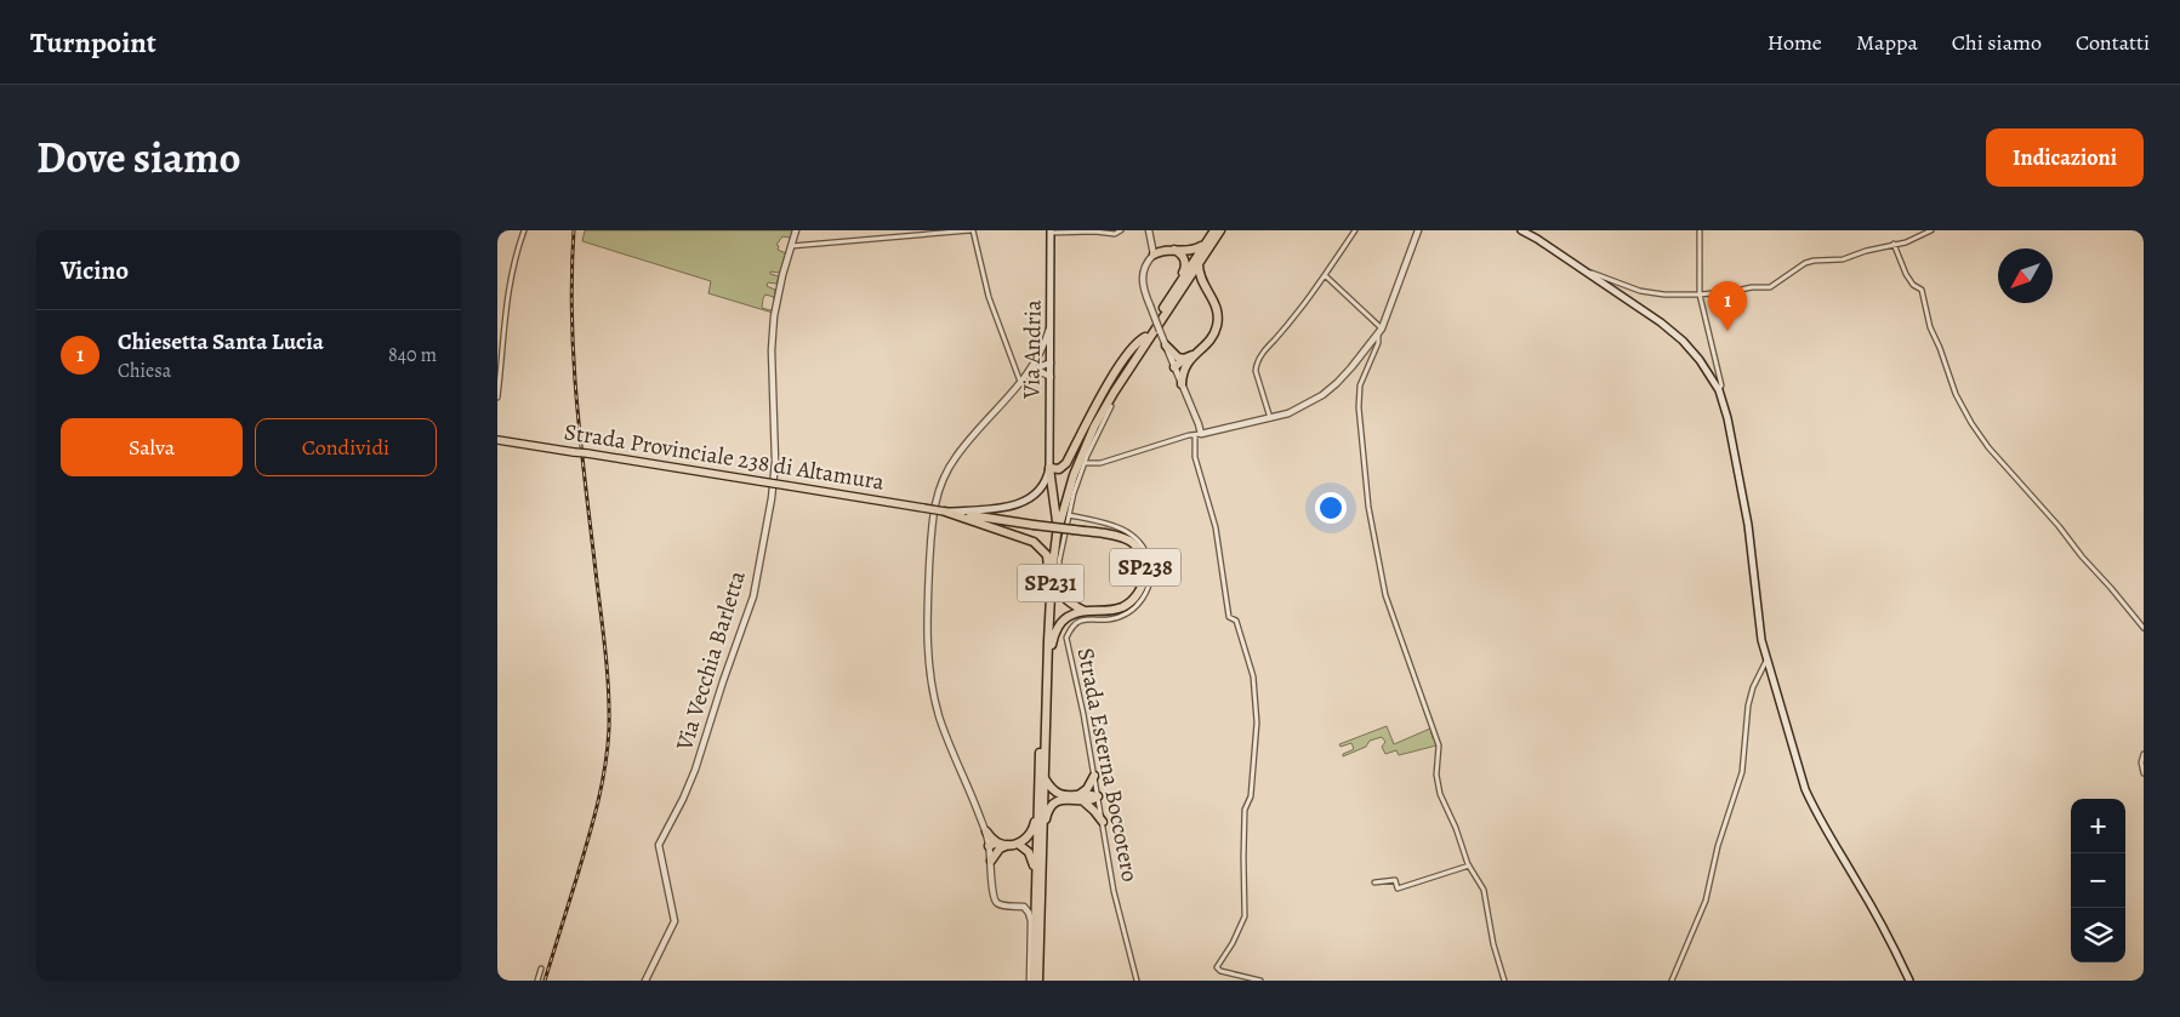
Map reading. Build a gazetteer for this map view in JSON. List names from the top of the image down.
{
  "streets": {
    "highway": ["SP238", "SP231"],
    "main road": ["Via Andria", "Strada Provinciale 238 di Altamura"],
    "street": ["Via Vecchia Barletta", "Strada Esterna Boccotero"]
  },
  "crossings": [
    ["Strada Provinciale 238 di Altamura", "SP238"]
  ],
  "north": "bottom left",
  "page": {
    "header": "Turnpoint",
    "nav": [
      "Home",
      "Mappa",
      "Chi siamo",
      "Contatti"
    ],
    "title": "Dove siamo",
    "buttons": [
      "Indicazioni",
      ["Salva", "Condividi"]
    ],
    "heading": "Vicino",
    "pins": "1",
    "list": [
      {
        "mark": "1",
        "name": "Chiesetta Santa Lucia",
        "note": "Chiesa",
        "value": "840 m"
      }
    ],
    "map_buttons": ["+", "−"]
  }
}
